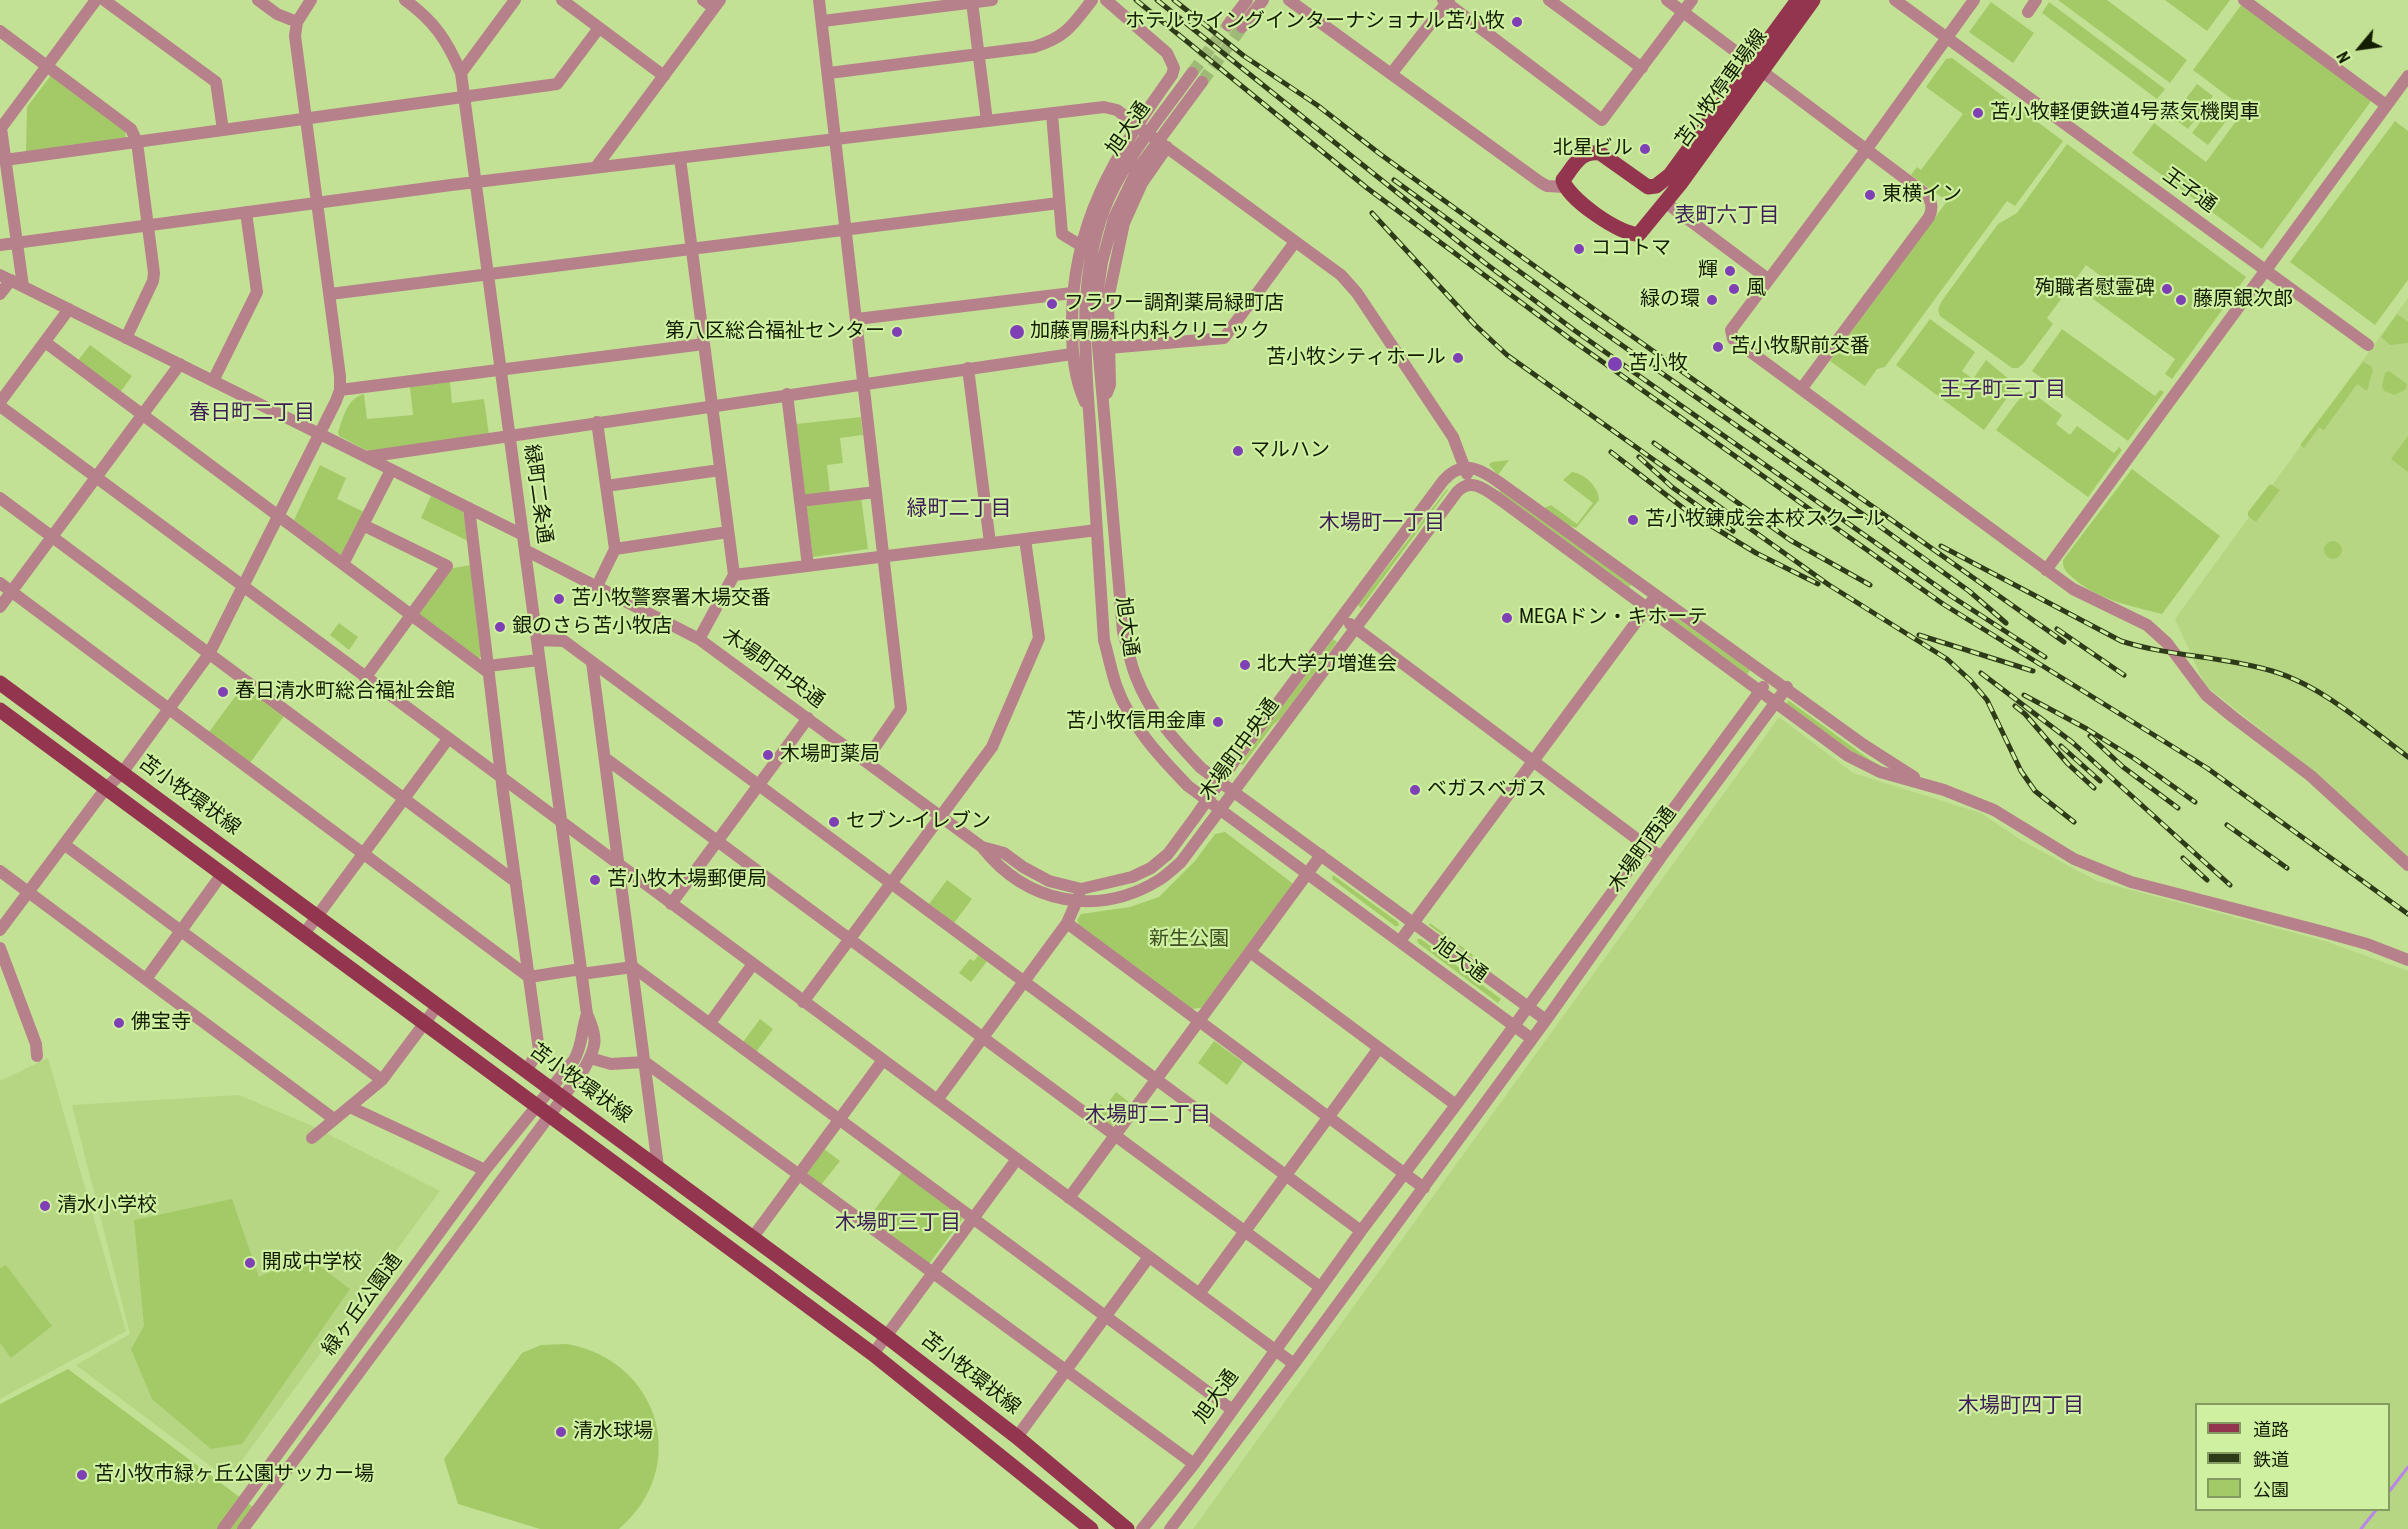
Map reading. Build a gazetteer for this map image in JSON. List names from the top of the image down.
{
  "streets": {
    "main road": ["苫小牧停車場線", "苫小牧環状線"],
    "street": [
      "旭大通",
      "王子通",
      "緑町二条通",
      "木場町中央通",
      "木場町西通",
      "緑ヶ丘公園通"
    ]
  },
  "crossings": [
    ["旭大通", "木場町中央通"],
    ["旭大通", "木場町西通"],
    ["緑町二条通", "木場町中央通"],
    ["緑町二条通", "苫小牧環状線"],
    ["緑町二条通", "緑ヶ丘公園通"]
  ],
  "districts": [
    "表町六丁目",
    "王子町三丁目",
    "春日町二丁目",
    "緑町二丁目",
    "木場町一丁目",
    "木場町二丁目",
    "木場町三丁目",
    "木場町四丁目"
  ],
  "parks": ["新生公園"],
  "places": [
    "ホテルウイングインターナショナル苫小牧",
    "苫小牧軽便鉄道4号蒸気機関車",
    "北星ビル",
    "東横イン",
    "ココトマ",
    "輝",
    "風",
    "殉職者慰霊碑",
    "緑の環",
    "藤原銀次郎",
    "フラワー調剤薬局緑町店",
    "第八区総合福祉センター",
    "加藤胃腸科内科クリニック",
    "苫小牧駅前交番",
    "苫小牧シティホール",
    "苫小牧",
    "マルハン",
    "苫小牧錬成会本校スクール",
    "苫小牧警察署木場交番",
    "MEGAドン・キホーテ",
    "銀のさら苫小牧店",
    "北大学力増進会",
    "春日清水町総合福祉会館",
    "苫小牧信用金庫",
    "木場町薬局",
    "ベガスベガス",
    "セブン-イレブン",
    "苫小牧木場郵便局",
    "佛宝寺",
    "清水小学校",
    "開成中学校",
    "清水球場",
    "苫小牧市緑ヶ丘公園サッカー場"
  ],
  "legend": ["道路", "鉄道", "公園"],
  "north": "bottom left"
}
